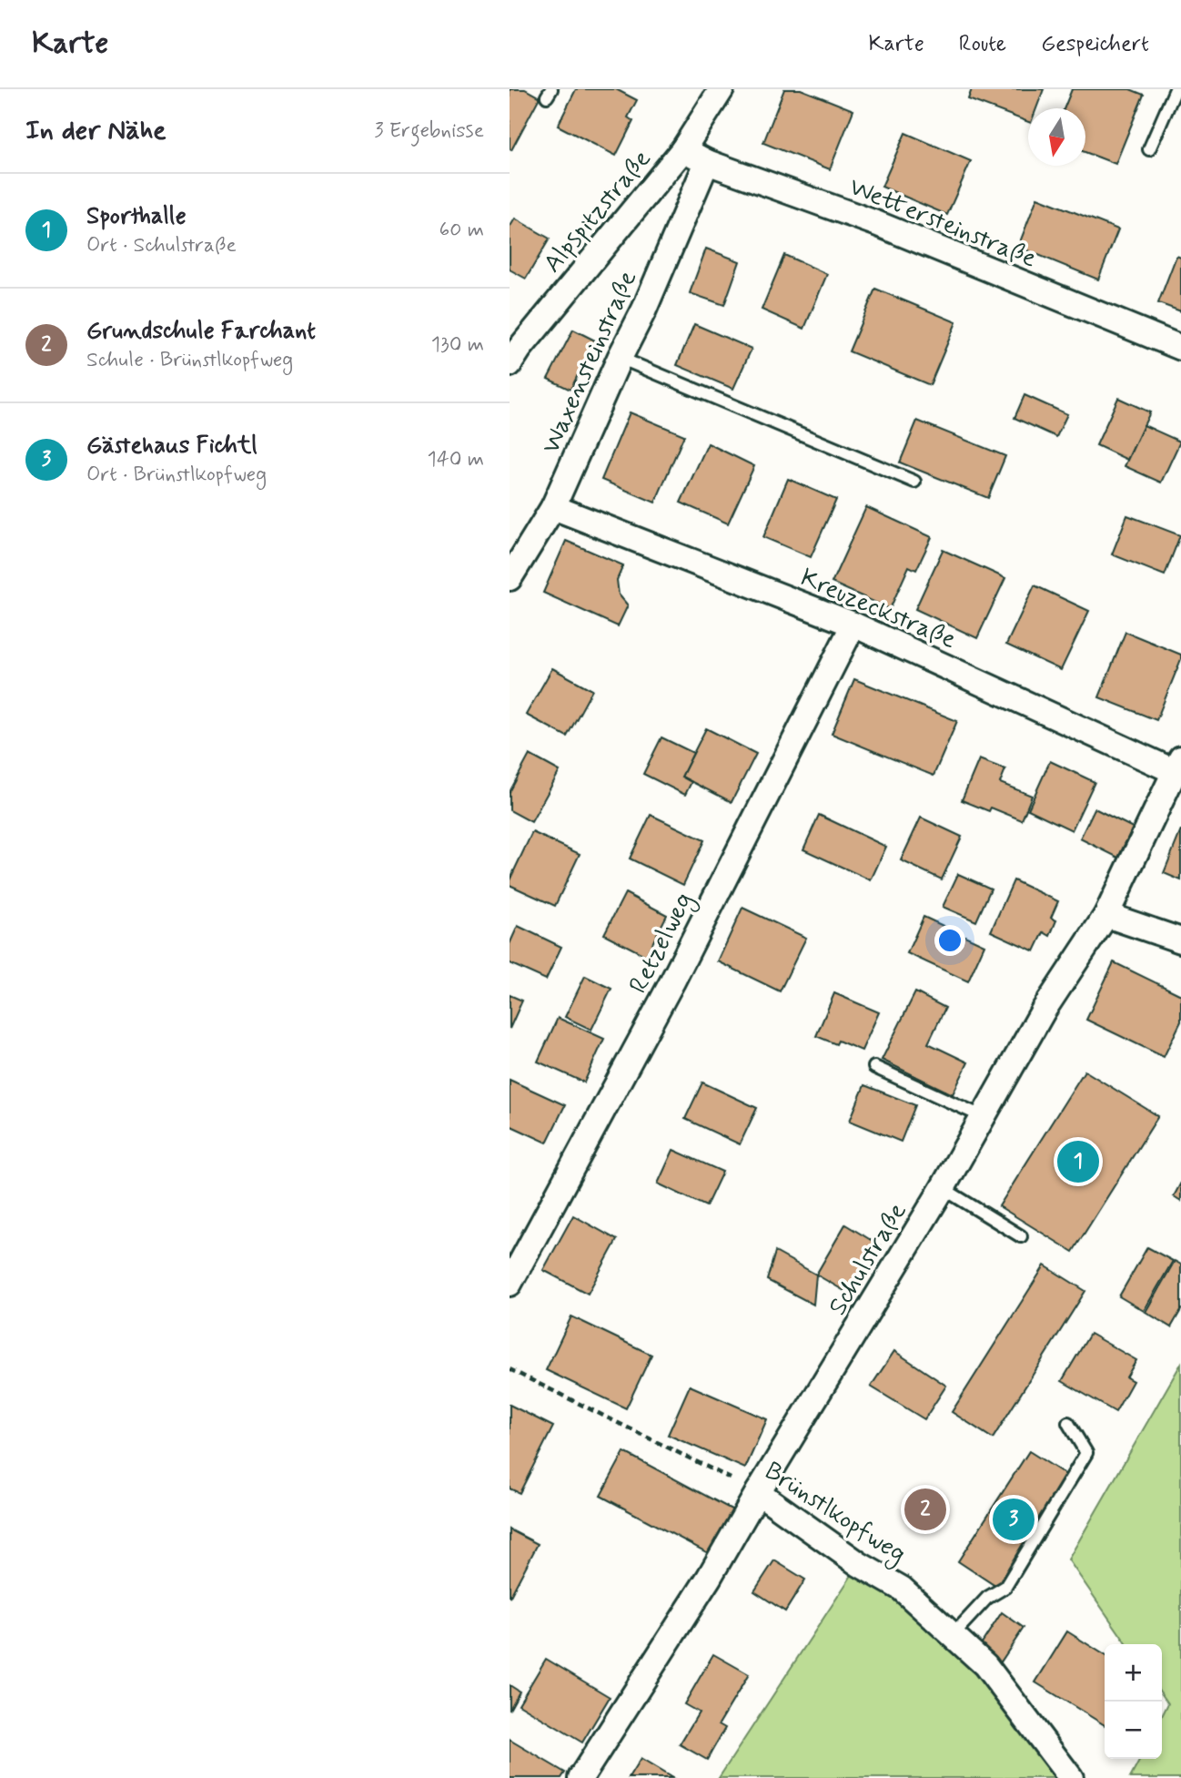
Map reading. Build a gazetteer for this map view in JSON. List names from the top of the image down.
{
  "streets": {
    "street": [
      "Alpspitzstraße",
      "Wettersteinstraße",
      "Waxensteinstraße",
      "Kreuzeckstraße",
      "Retzelweg",
      "Schulstraße",
      "Brünstlkopfweg"
    ]
  },
  "crossings": [
    ["Alpspitzstraße", "Wettersteinstraße"],
    ["Wettersteinstraße", "Waxensteinstraße"],
    ["Waxensteinstraße", "Kreuzeckstraße"],
    ["Kreuzeckstraße", "Retzelweg"],
    ["Kreuzeckstraße", "Schulstraße"],
    ["Schulstraße", "Brünstlkopfweg"]
  ],
  "north": "bottom",
  "page": {
    "header": "Karte",
    "nav": ["Karte", "Route", "Gespeichert"],
    "heading": ["In der Nähe", "3 Ergebnisse"],
    "list": [
      {
        "mark": "1",
        "name": "Sporthalle",
        "note": "Ort · Schulstraße",
        "value": "60 m"
      },
      {
        "mark": "2",
        "name": "Grundschule Farchant",
        "note": "Schule · Brünstlkopfweg",
        "value": "130 m"
      },
      {
        "mark": "3",
        "name": "Gästehaus Fichtl",
        "note": "Ort · Brünstlkopfweg",
        "value": "140 m"
      }
    ],
    "pins": ["1", "2", "3"],
    "map_buttons": ["+", "−"]
  }
}
